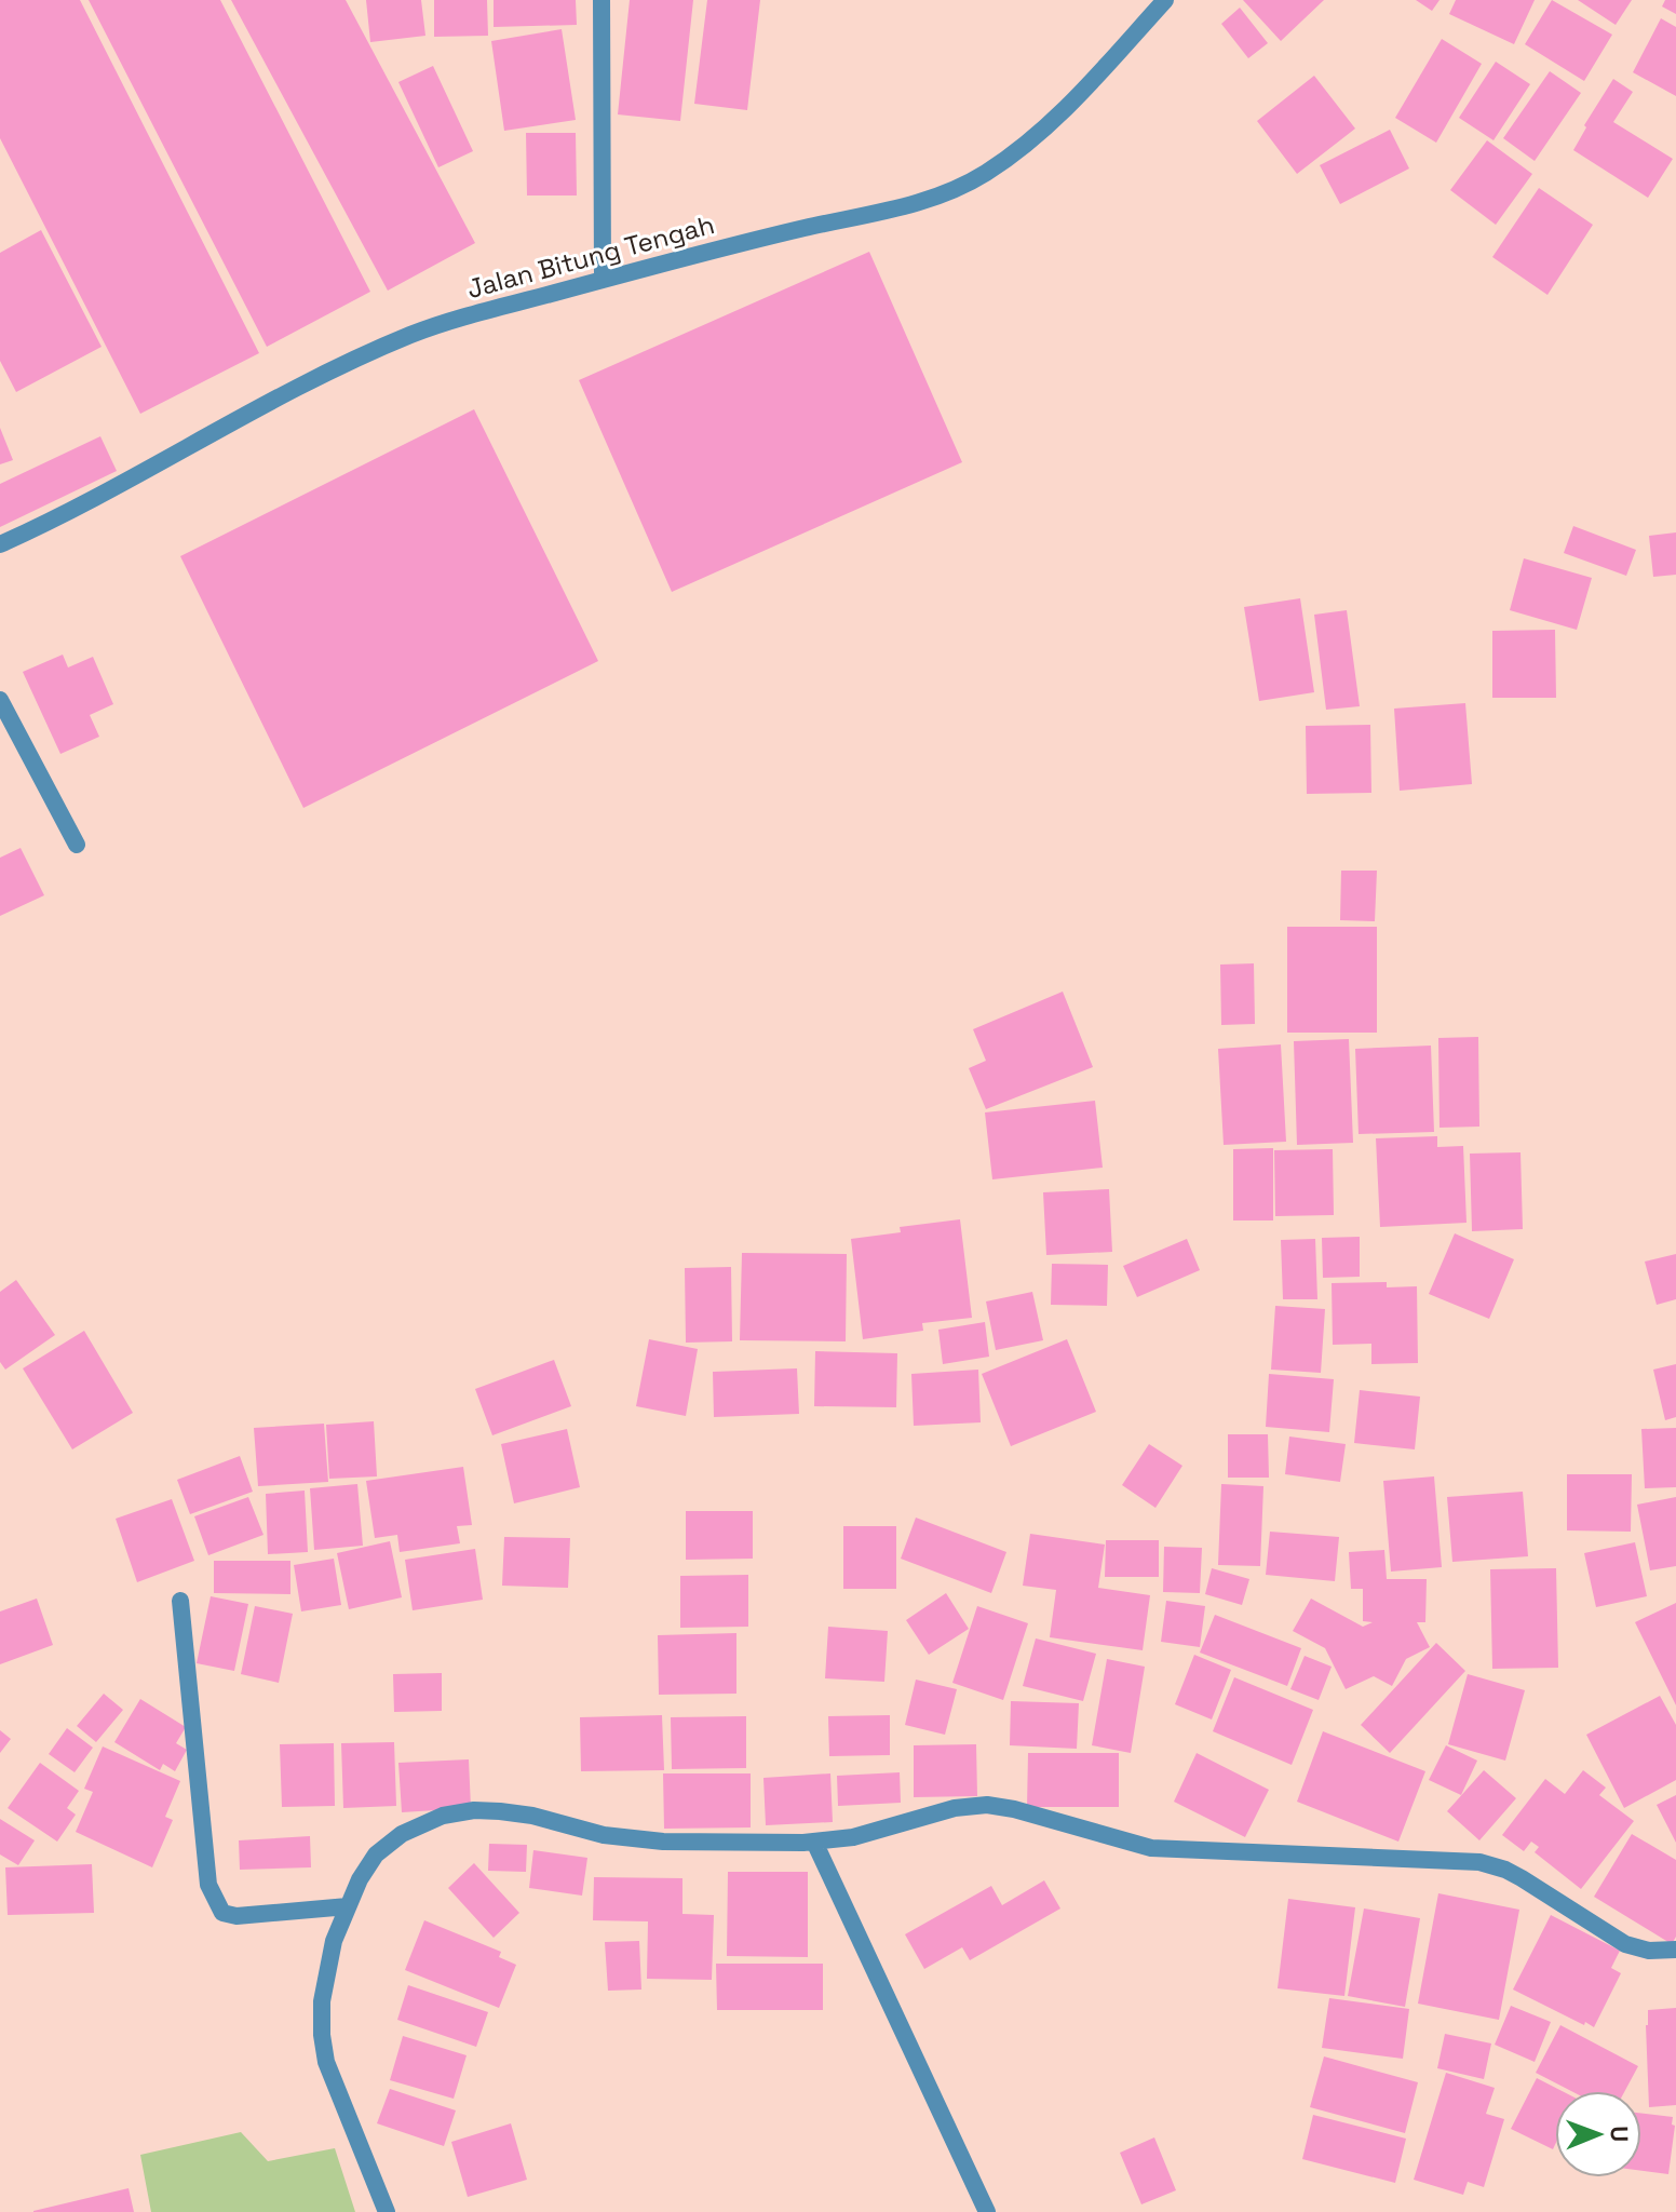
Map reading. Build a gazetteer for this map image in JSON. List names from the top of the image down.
{
  "streets": {
    "street": ["Jalan Bitung Tengah"]
  },
  "north": "right"
}
